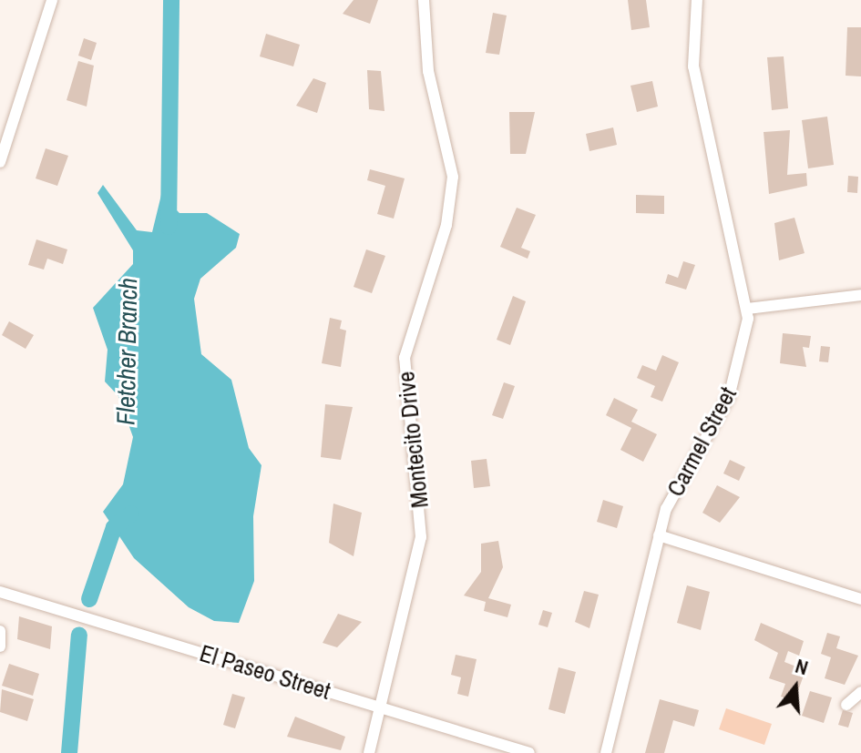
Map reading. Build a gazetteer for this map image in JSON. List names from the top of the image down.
{
  "streets": {
    "street": ["Montecito Drive", "Carmel Street", "El Paseo Street"]
  },
  "crossings": [
    ["Montecito Drive", "El Paseo Street"]
  ],
  "water": ["Fletcher Branch"],
  "north": "top"
}
